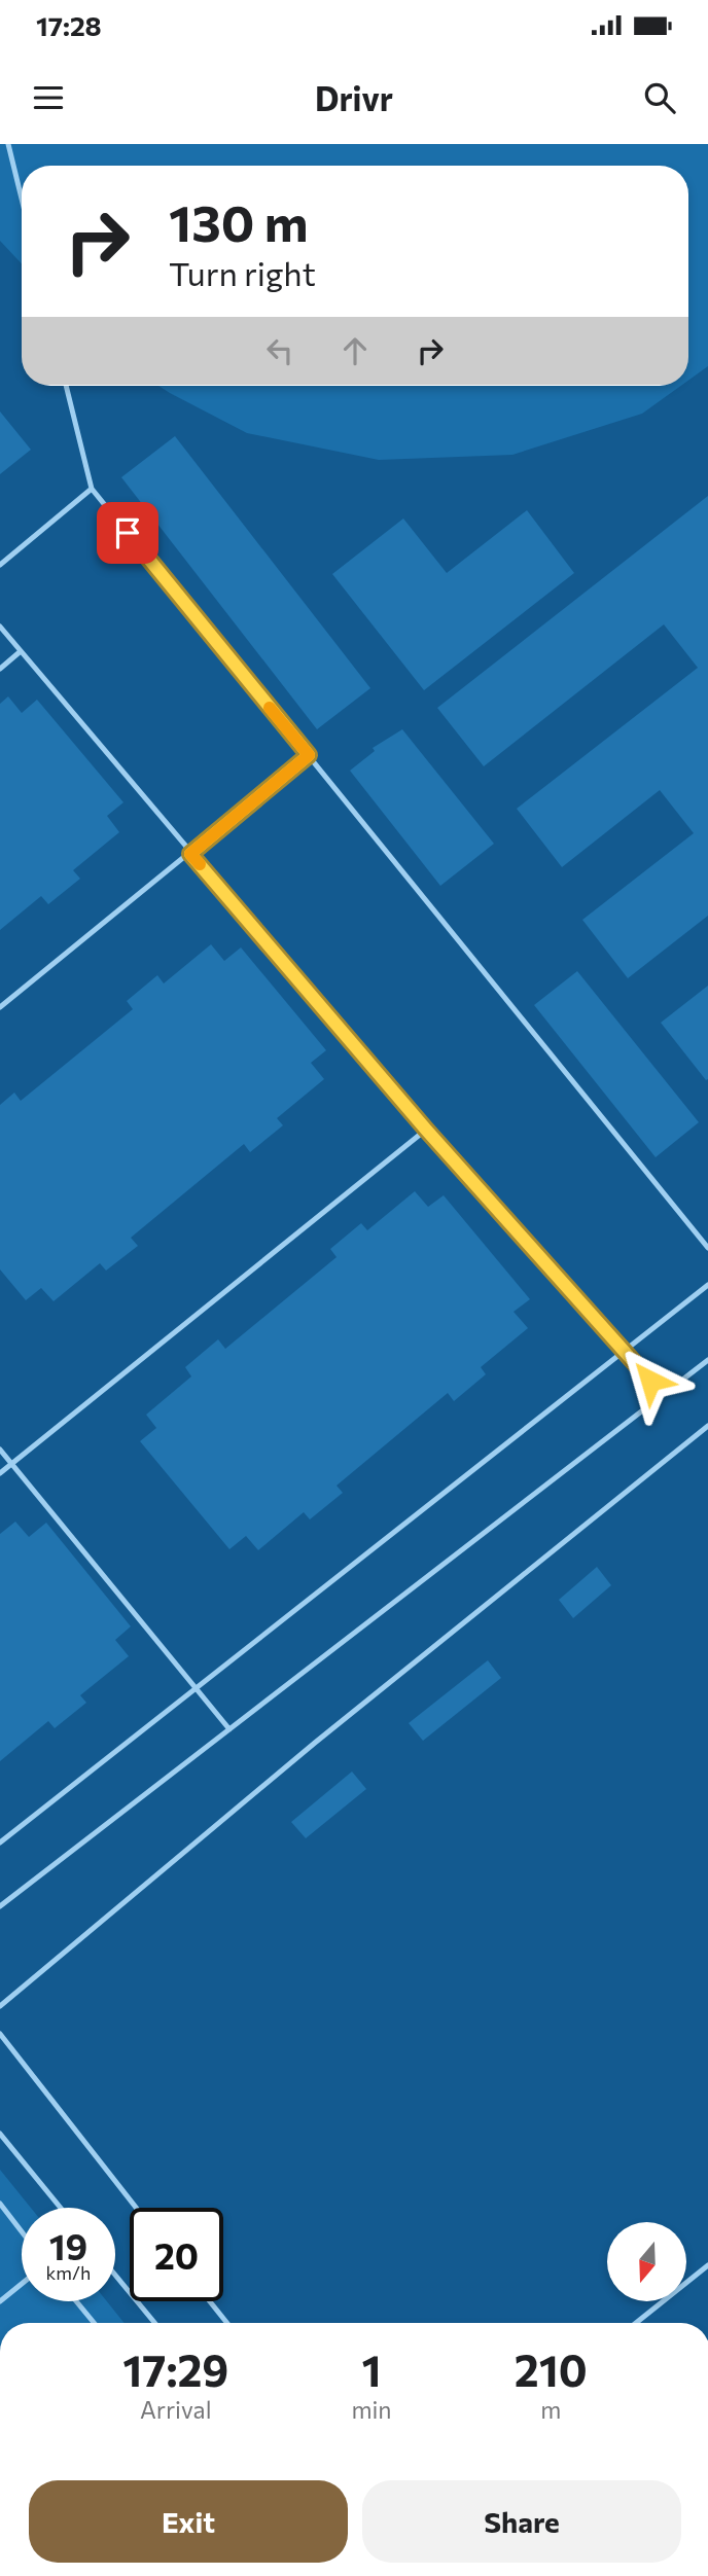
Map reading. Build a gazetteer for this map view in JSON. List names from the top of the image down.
{
  "north": "bottom",
  "page": {
    "status": "17:28",
    "header": "Drivr",
    "turn": ["130 m", "Turn right"],
    "speed": "19 km/h",
    "limit": "20",
    "eta": [
      "17:29",
      "Arrival",
      "1",
      "min",
      "210",
      "m"
    ],
    "buttons": ["Exit", "Share"]
  }
}
